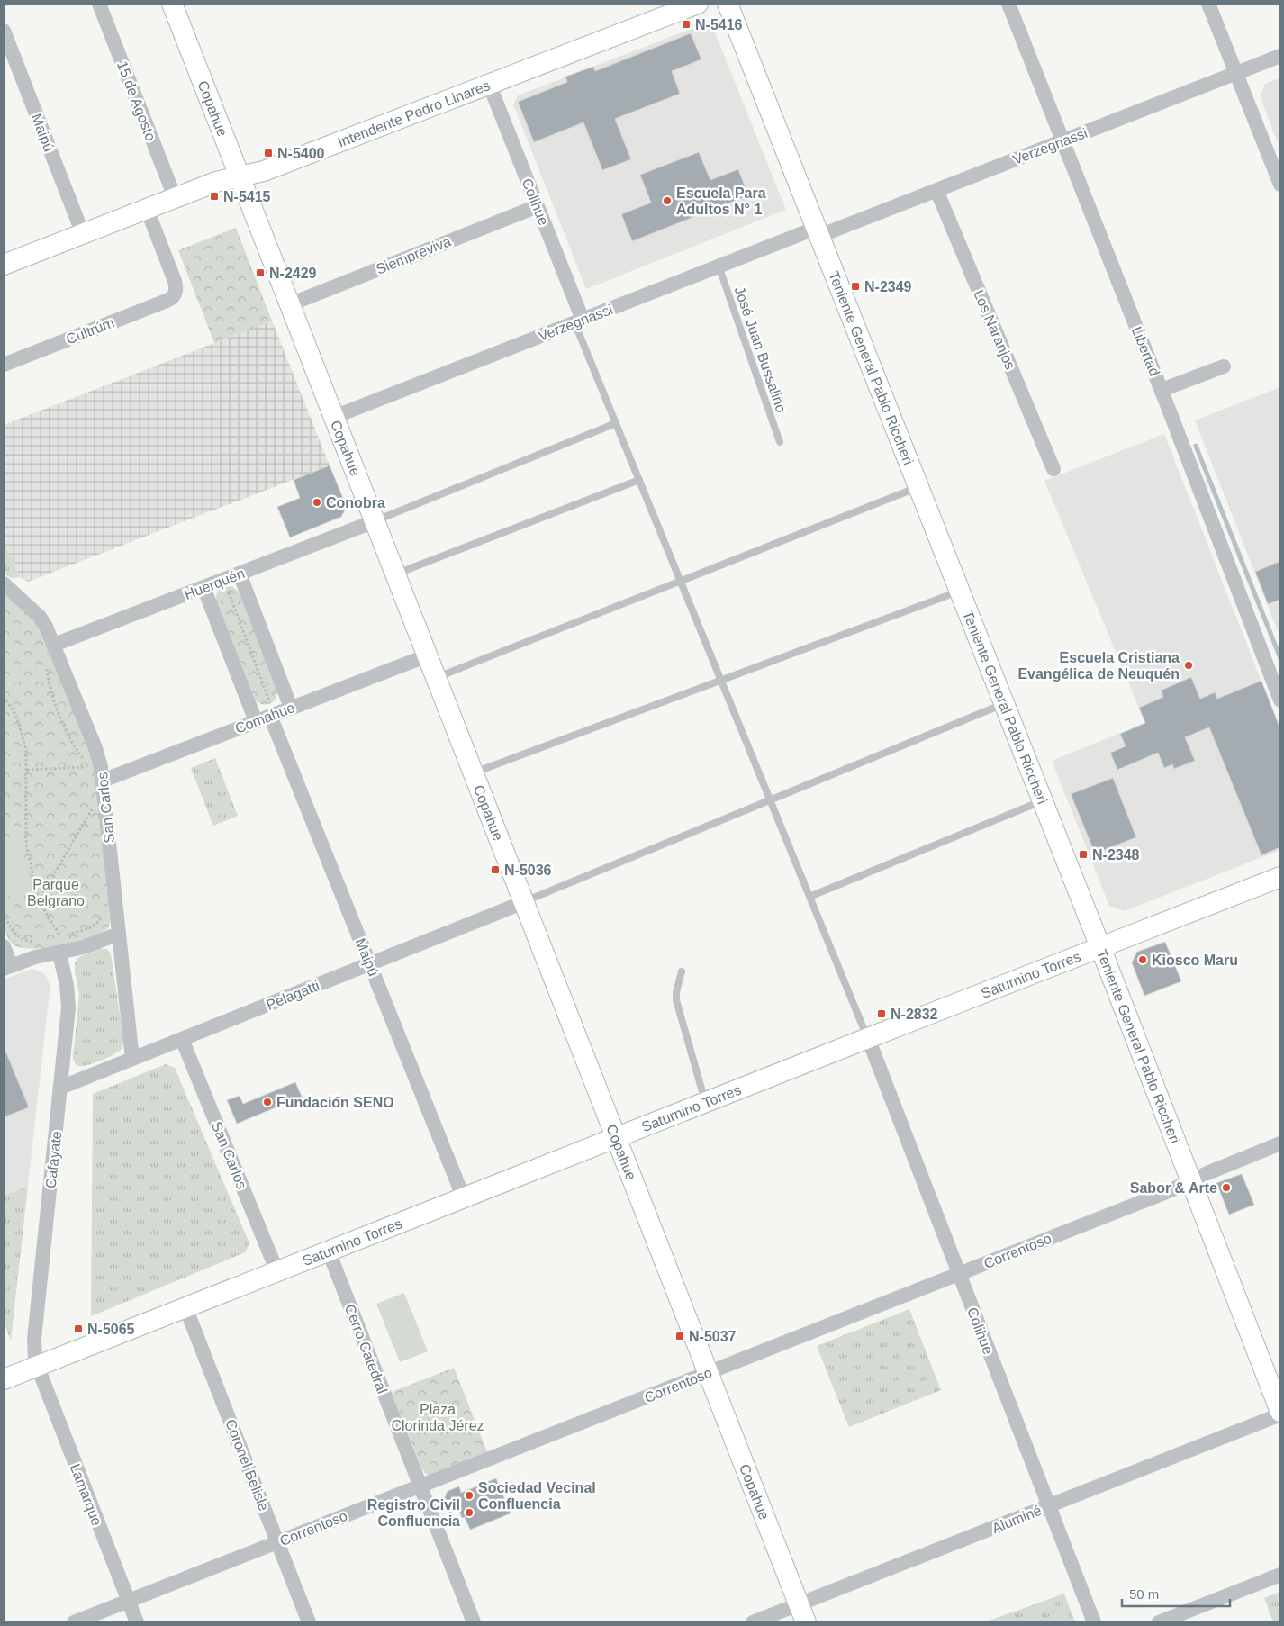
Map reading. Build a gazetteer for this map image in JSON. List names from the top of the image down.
{
  "streets": {
    "street": [
      "15 de Agosto",
      "Copahue",
      "Intendente Pedro Linares",
      "Maipú",
      "Verzegnassi",
      "Colihue",
      "Siempreviva",
      "Los Naranjos",
      "Cultrúm",
      "Libertad",
      "Teniente General Pablo Riccheri",
      "Huerquén",
      "Comahue",
      "San Carlos",
      "Saturnino Torres",
      "Pelagatti",
      "Cafayate",
      "Correntoso",
      "Cerro Catedral",
      "Coronel Belisle",
      "Lamarque",
      "Aluminé"
    ],
    "lane": ["José Juan Bussalino"]
  },
  "crossings": [
    ["15 de Agosto", "Intendente Pedro Linares"],
    ["Copahue", "Intendente Pedro Linares"],
    ["Copahue", "Verzegnassi"],
    ["Copahue", "Siempreviva"],
    ["Copahue", "Huerquén"],
    ["Copahue", "Comahue"],
    ["Copahue", "Saturnino Torres"],
    ["Copahue", "Pelagatti"],
    ["Copahue", "Correntoso"],
    ["Copahue", "Aluminé"],
    ["Intendente Pedro Linares", "Maipú"],
    ["Intendente Pedro Linares", "Colihue"],
    ["Intendente Pedro Linares", "Cultrúm"],
    ["Maipú", "Comahue"],
    ["Maipú", "Saturnino Torres"],
    ["Maipú", "Pelagatti"],
    ["Verzegnassi", "Colihue"],
    ["Verzegnassi", "Los Naranjos"],
    ["Verzegnassi", "José Juan Bussalino"],
    ["Verzegnassi", "Libertad"],
    ["Verzegnassi", "Teniente General Pablo Riccheri"],
    ["Colihue", "Siempreviva"],
    ["Colihue", "Saturnino Torres"],
    ["Colihue", "Correntoso"],
    ["Colihue", "Aluminé"],
    ["Teniente General Pablo Riccheri", "Saturnino Torres"],
    ["Teniente General Pablo Riccheri", "Correntoso"],
    ["Teniente General Pablo Riccheri", "Aluminé"],
    ["Huerquén", "San Carlos"],
    ["Comahue", "San Carlos"],
    ["San Carlos", "Saturnino Torres"],
    ["San Carlos", "Pelagatti"],
    ["Saturnino Torres", "Cafayate"],
    ["Saturnino Torres", "Cerro Catedral"],
    ["Saturnino Torres", "Coronel Belisle"],
    ["Saturnino Torres", "Lamarque"],
    ["Pelagatti", "Cafayate"],
    ["Cafayate", "Lamarque"],
    ["Correntoso", "Cerro Catedral"],
    ["Correntoso", "Coronel Belisle"],
    ["Correntoso", "Lamarque"]
  ],
  "parks": ["Parque Belgrano", "Plaza Clorinda Jérez"],
  "places": {
    "transit": [
      "N-5416",
      "N-5400",
      "N-5415",
      "N-2429",
      "N-2349",
      "N-2348",
      "N-5036",
      "N-2832",
      "N-5065",
      "N-5037"
    ],
    "other": [
      "Escuela Para Adultos N° 1",
      "Conobra",
      "Escuela Cristiana Evangélica de Neuquén",
      "Kiosco Maru",
      "Fundación SENO",
      "Sabor & Arte",
      "Sociedad Vecinal Confluencia",
      "Registro Civil Confluencia"
    ]
  },
  "scale_bar": "50 m"
}
